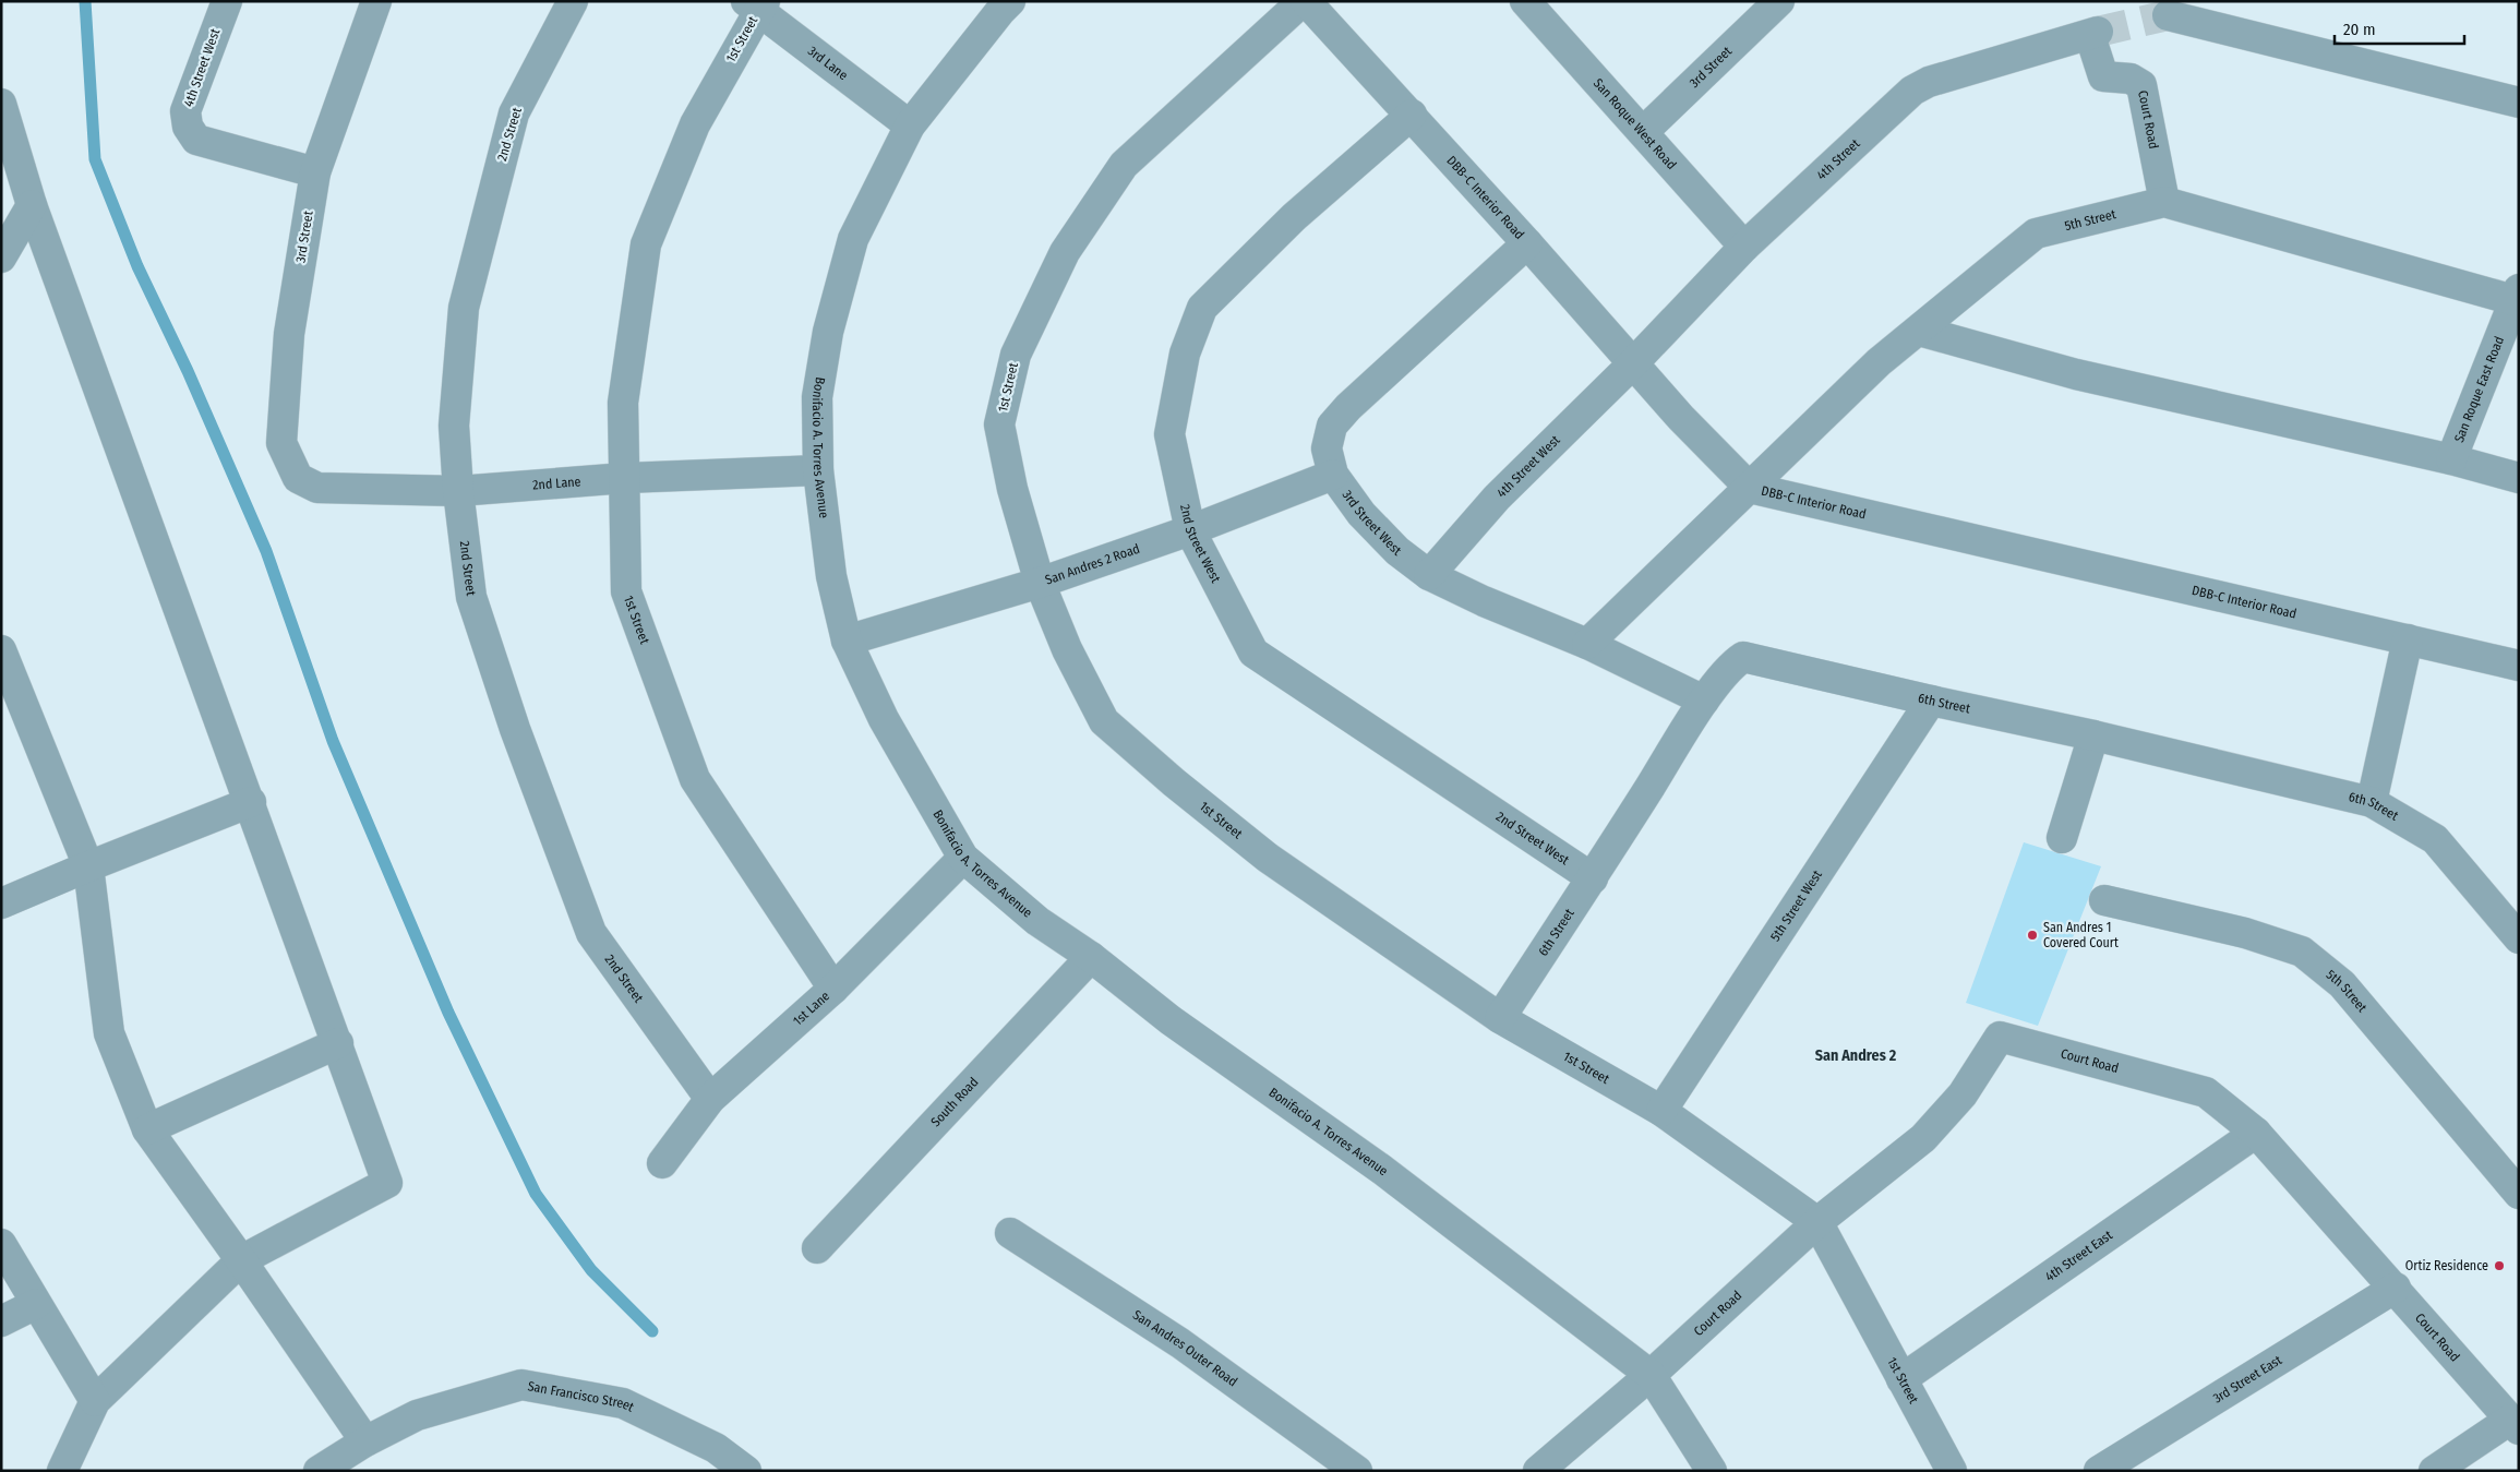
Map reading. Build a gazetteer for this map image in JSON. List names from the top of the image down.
{
  "streets": {
    "street": [
      "1st Street",
      "3rd Lane",
      "3rd Street",
      "4th Street West",
      "Court Road",
      "San Roque West Road",
      "2nd Street",
      "4th Street",
      "DBB-C Interior Road",
      "5th Street",
      "San Roque East Road",
      "Bonifacio A. Torres Avenue",
      "2nd Lane",
      "3rd Street West",
      "2nd Street West",
      "San Andres 2 Road",
      "6th Street",
      "5th Street West",
      "1st Lane",
      "South Road",
      "4th Street East",
      "San Andres Outer Road",
      "3rd Street East",
      "San Francisco Street"
    ]
  },
  "crossings": [
    ["1st Street", "3rd Lane"],
    ["1st Street", "Court Road"],
    ["1st Street", "DBB-C Interior Road"],
    ["1st Street", "2nd Lane"],
    ["1st Street", "San Andres 2 Road"],
    ["1st Street", "6th Street"],
    ["1st Street", "5th Street West"],
    ["1st Street", "1st Lane"],
    ["1st Street", "4th Street East"],
    ["3rd Lane", "Bonifacio A. Torres Avenue"],
    ["3rd Street", "4th Street West"],
    ["3rd Street", "San Roque West Road"],
    ["3rd Street", "2nd Lane"],
    ["4th Street West", "4th Street"],
    ["4th Street West", "DBB-C Interior Road"],
    ["4th Street West", "3rd Street West"],
    ["Court Road", "4th Street"],
    ["Court Road", "5th Street"],
    ["Court Road", "Bonifacio A. Torres Avenue"],
    ["Court Road", "4th Street East"],
    ["Court Road", "3rd Street East"],
    ["San Roque West Road", "4th Street"],
    ["2nd Street", "2nd Lane"],
    ["2nd Street", "1st Lane"],
    ["4th Street", "DBB-C Interior Road"],
    ["DBB-C Interior Road", "5th Street"],
    ["DBB-C Interior Road", "3rd Street West"],
    ["DBB-C Interior Road", "2nd Street West"],
    ["5th Street", "San Roque East Road"],
    ["Bonifacio A. Torres Avenue", "2nd Lane"],
    ["Bonifacio A. Torres Avenue", "San Andres 2 Road"],
    ["Bonifacio A. Torres Avenue", "1st Lane"],
    ["Bonifacio A. Torres Avenue", "South Road"],
    ["3rd Street West", "San Andres 2 Road"],
    ["3rd Street West", "6th Street"],
    ["2nd Street West", "San Andres 2 Road"],
    ["2nd Street West", "6th Street"],
    ["6th Street", "5th Street West"]
  ],
  "districts": ["San Andres 2"],
  "places": ["San Andres 1 Covered Court", "Ortiz Residence"],
  "scale_bar": "20 m"
}
